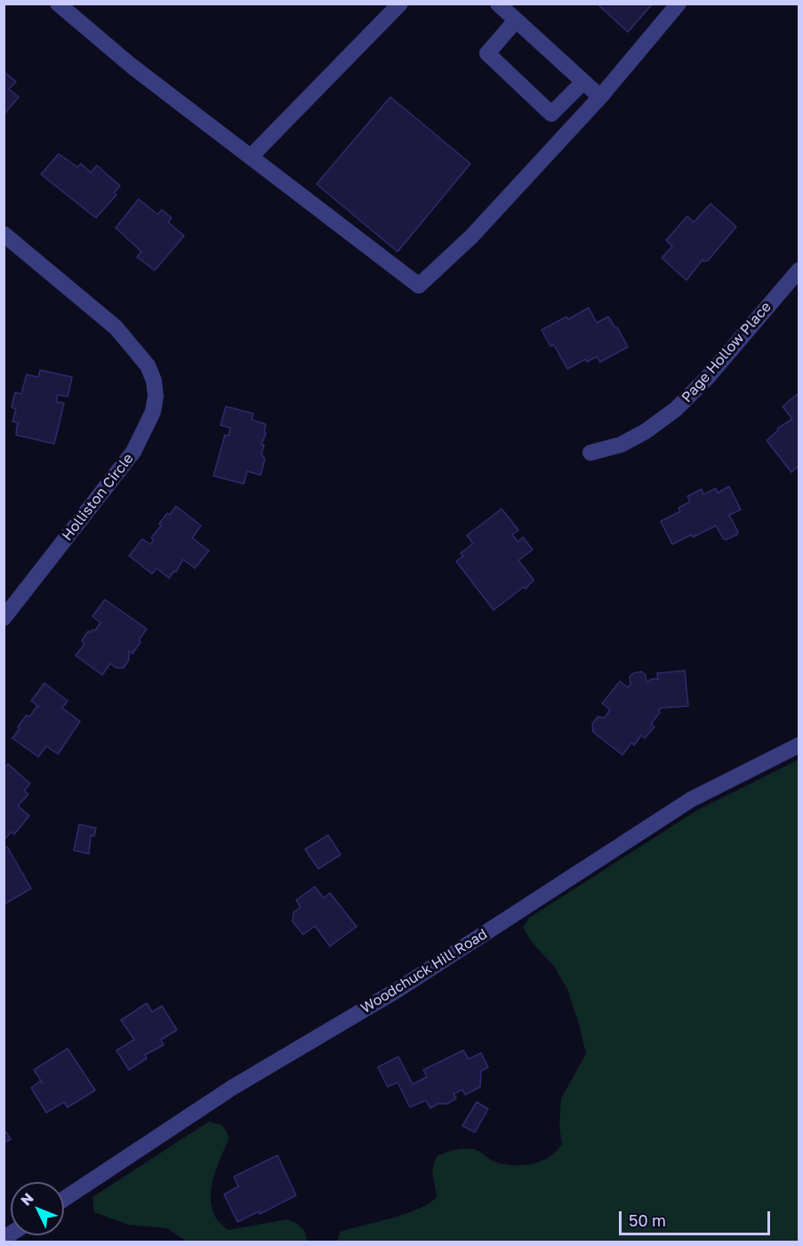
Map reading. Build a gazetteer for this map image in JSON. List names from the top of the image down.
{
  "streets": {
    "street": ["Page Hollow Place", "Holliston Circle", "Woodchuck Hill Road"]
  },
  "scale_bar": "50 m",
  "north": "top left"
}
